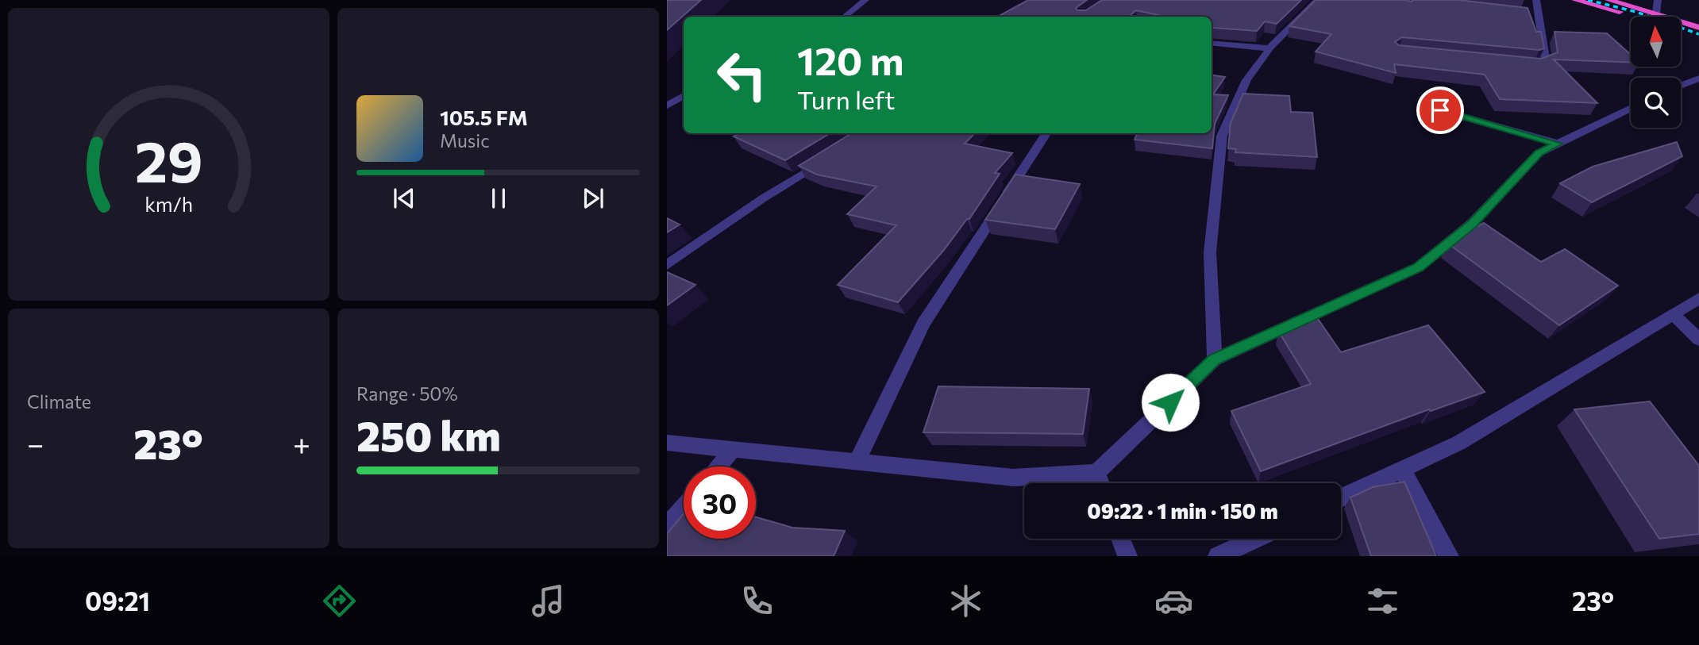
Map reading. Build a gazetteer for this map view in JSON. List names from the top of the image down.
{
  "north": "top",
  "page": {
    "turn": ["120 m", "Turn left"],
    "song": ["105.5 FM", "Music"],
    "tile": [
      "Climate",
      ["Range · 50%", "250 km"]
    ],
    "heat": ["−", "23°", "+"],
    "limit": "30",
    "trip": "09:22 · 1 min · 150 m",
    "tabs": ["09:21", "23°"],
    "gauge": ["29", "km/h"]
  }
}
